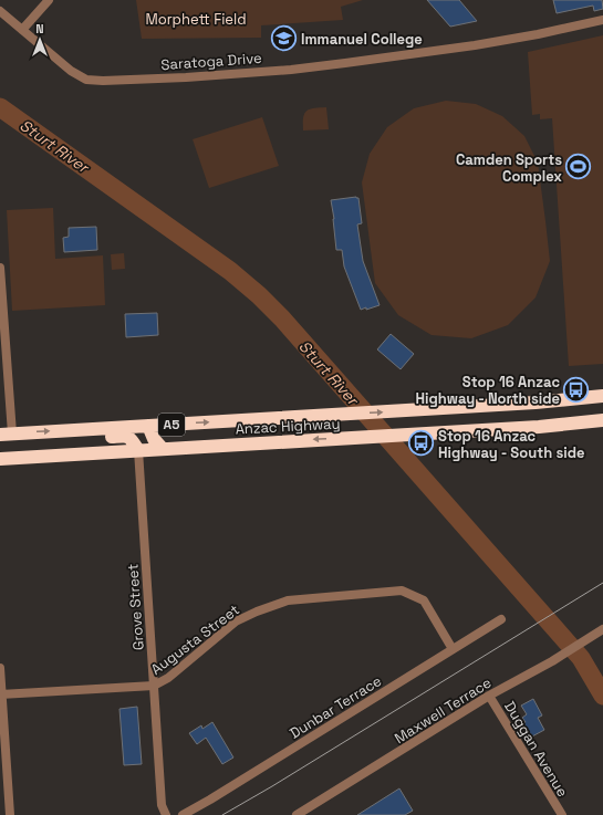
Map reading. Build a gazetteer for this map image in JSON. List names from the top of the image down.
{
  "streets": {
    "highway": ["A5", "Anzac Highway"],
    "street": [
      "Saratoga Drive",
      "Grove Street",
      "Augusta Street",
      "Dunbar Terrace",
      "Maxwell Terrace",
      "Duggan Avenue"
    ]
  },
  "crossings": [
    ["Anzac Highway", "Grove Street"],
    ["Grove Street", "Augusta Street"],
    ["Augusta Street", "Dunbar Terrace"],
    ["Maxwell Terrace", "Duggan Avenue"]
  ],
  "water": ["Sturt River"],
  "parks": ["Morphett Field"],
  "places": {
    "school or university": ["Immanuel College"],
    "sports": ["Camden Sports Complex"],
    "bus stop": ["Stop 16 Anzac Highway - North side", "Stop 16 Anzac Highway - South side"]
  },
  "north": "top"
}
